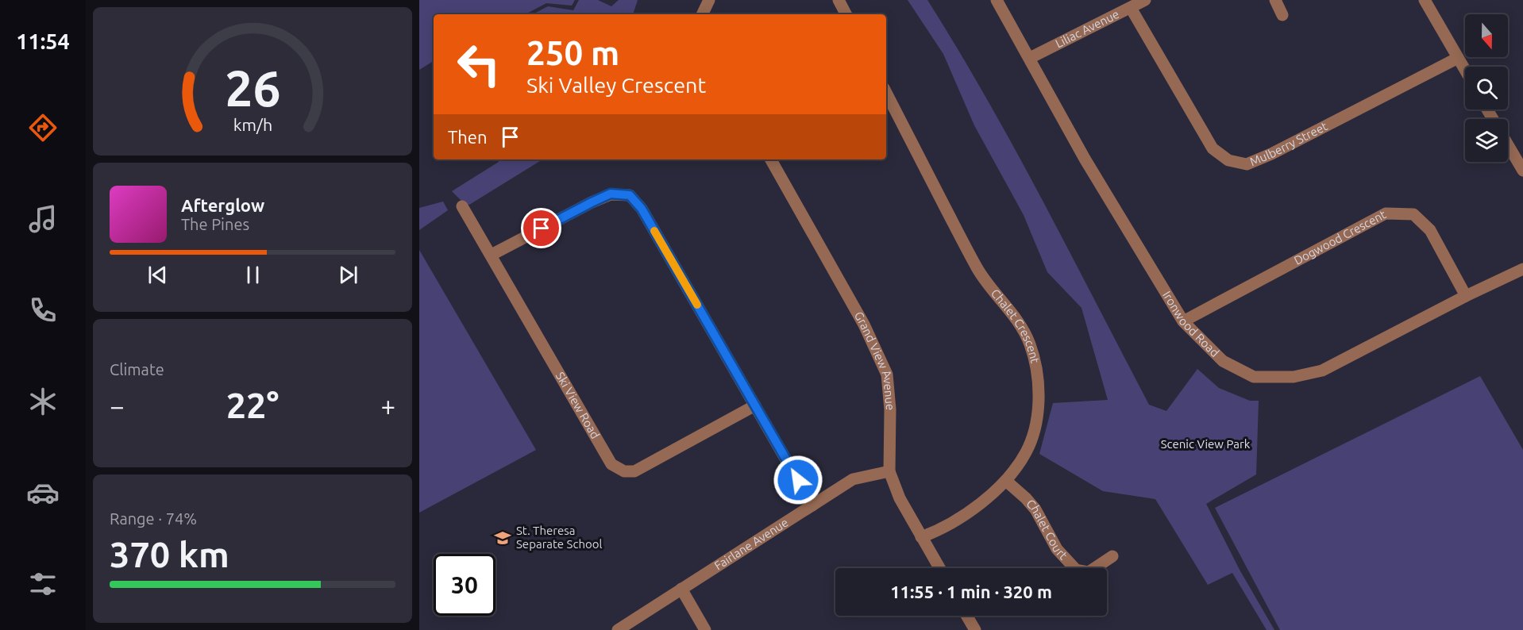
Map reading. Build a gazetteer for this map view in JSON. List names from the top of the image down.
{
  "streets": {
    "street": [
      "Liliac Avenue",
      "Mulberry Street",
      "Dogwood Crescent",
      "Ironwood Road",
      "Chalet Crescent",
      "Grand View Avenue",
      "Ski View Road",
      "Chalet Court",
      "Fairlane Avenue"
    ]
  },
  "crossings": [
    ["Liliac Avenue", "Mulberry Street"],
    ["Liliac Avenue", "Ironwood Road"],
    ["Dogwood Crescent", "Ironwood Road"],
    ["Chalet Crescent", "Grand View Avenue"],
    ["Chalet Crescent", "Chalet Court"],
    ["Grand View Avenue", "Fairlane Avenue"]
  ],
  "parks": ["Scenic View Park"],
  "places": {
    "school or university": ["St. Theresa Separate School"]
  },
  "north": "bottom",
  "page": {
    "tabs": "11:54",
    "turn": ["250 m", "Ski Valley Crescent"],
    "then": "Then",
    "song": ["Afterglow", "The Pines"],
    "tile": [
      "Climate",
      ["Range · 74%", "370 km"]
    ],
    "heat": ["−", "22°", "+"],
    "limit": "30",
    "trip": "11:55 · 1 min · 320 m",
    "gauge": ["26", "km/h"]
  }
}
